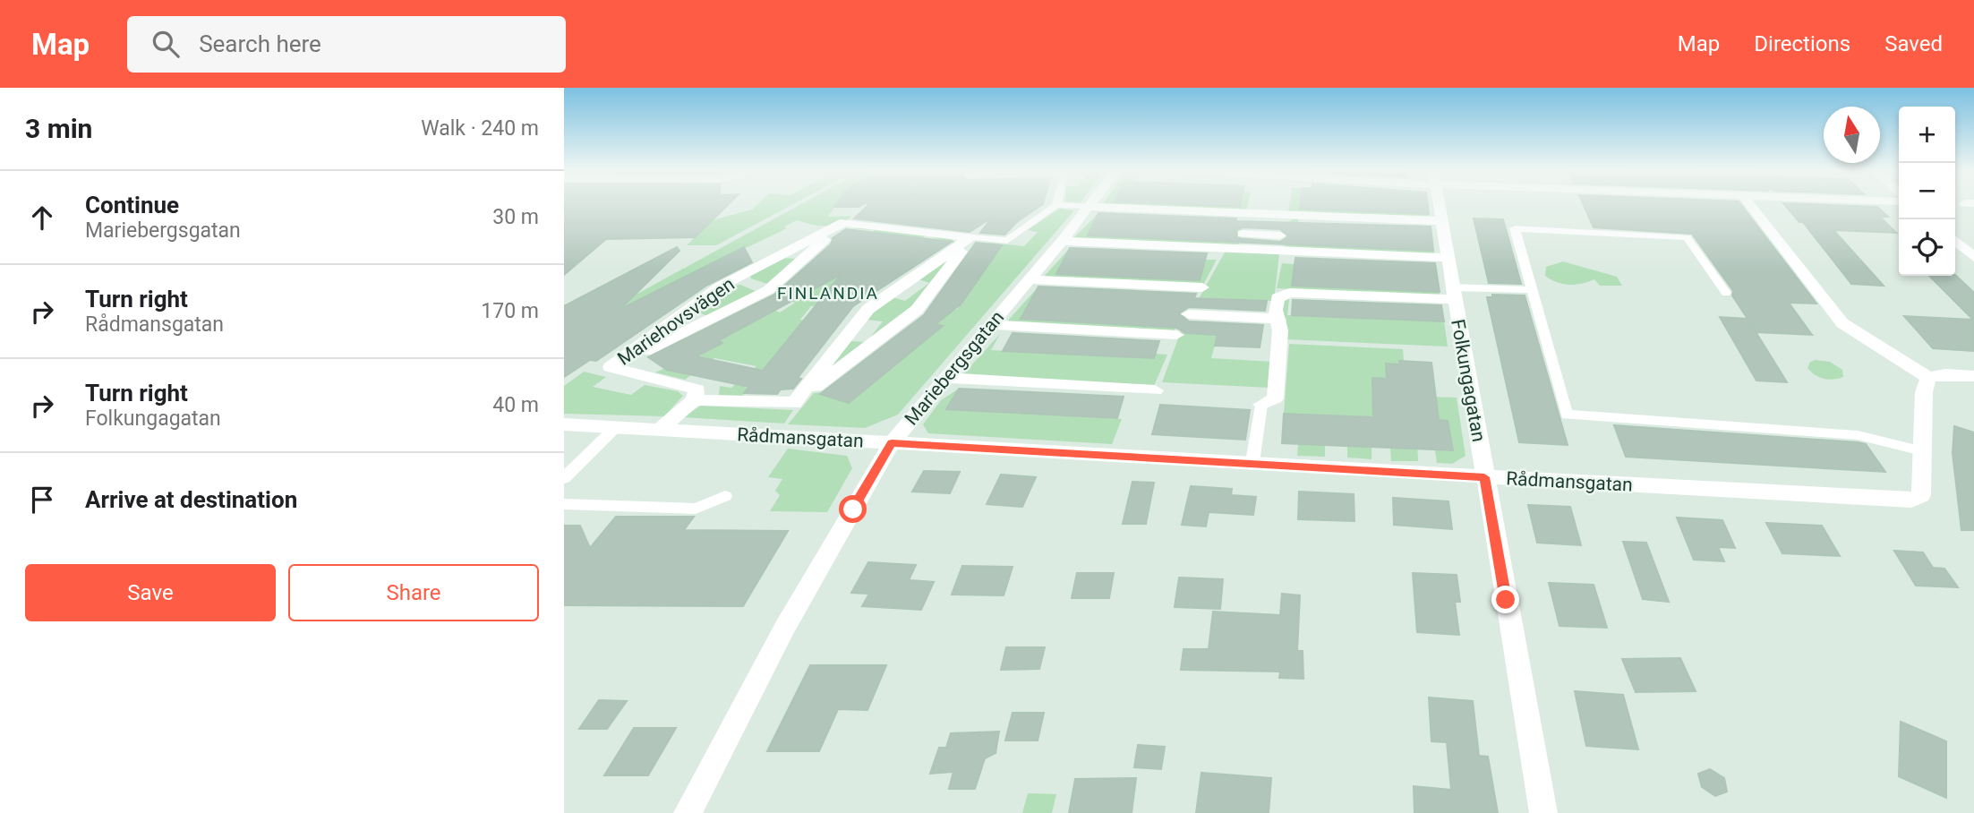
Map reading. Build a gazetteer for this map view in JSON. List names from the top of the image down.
{
  "streets": {
    "street": [
      "Mariehovsvägen",
      "Mariebergsgatan",
      "Folkungagatan",
      "Rådmansgatan"
    ]
  },
  "crossings": [
    ["Mariebergsgatan", "Rådmansgatan"],
    ["Folkungagatan", "Rådmansgatan"]
  ],
  "districts": ["FINLANDIA"],
  "north": "top",
  "page": {
    "header": "Map",
    "search": "Search here",
    "nav": ["Map", "Directions", "Saved"],
    "heading": ["3 min", "Walk · 240 m"],
    "map_buttons": ["+", "−"],
    "list": [
      ["Continue", "Mariebergsgatan", "30 m"],
      ["Turn right", "Rådmansgatan", "170 m"],
      ["Turn right", "Folkungagatan", "40 m"],
      "Arrive at destination"
    ],
    "buttons": ["Save", "Share"]
  }
}
